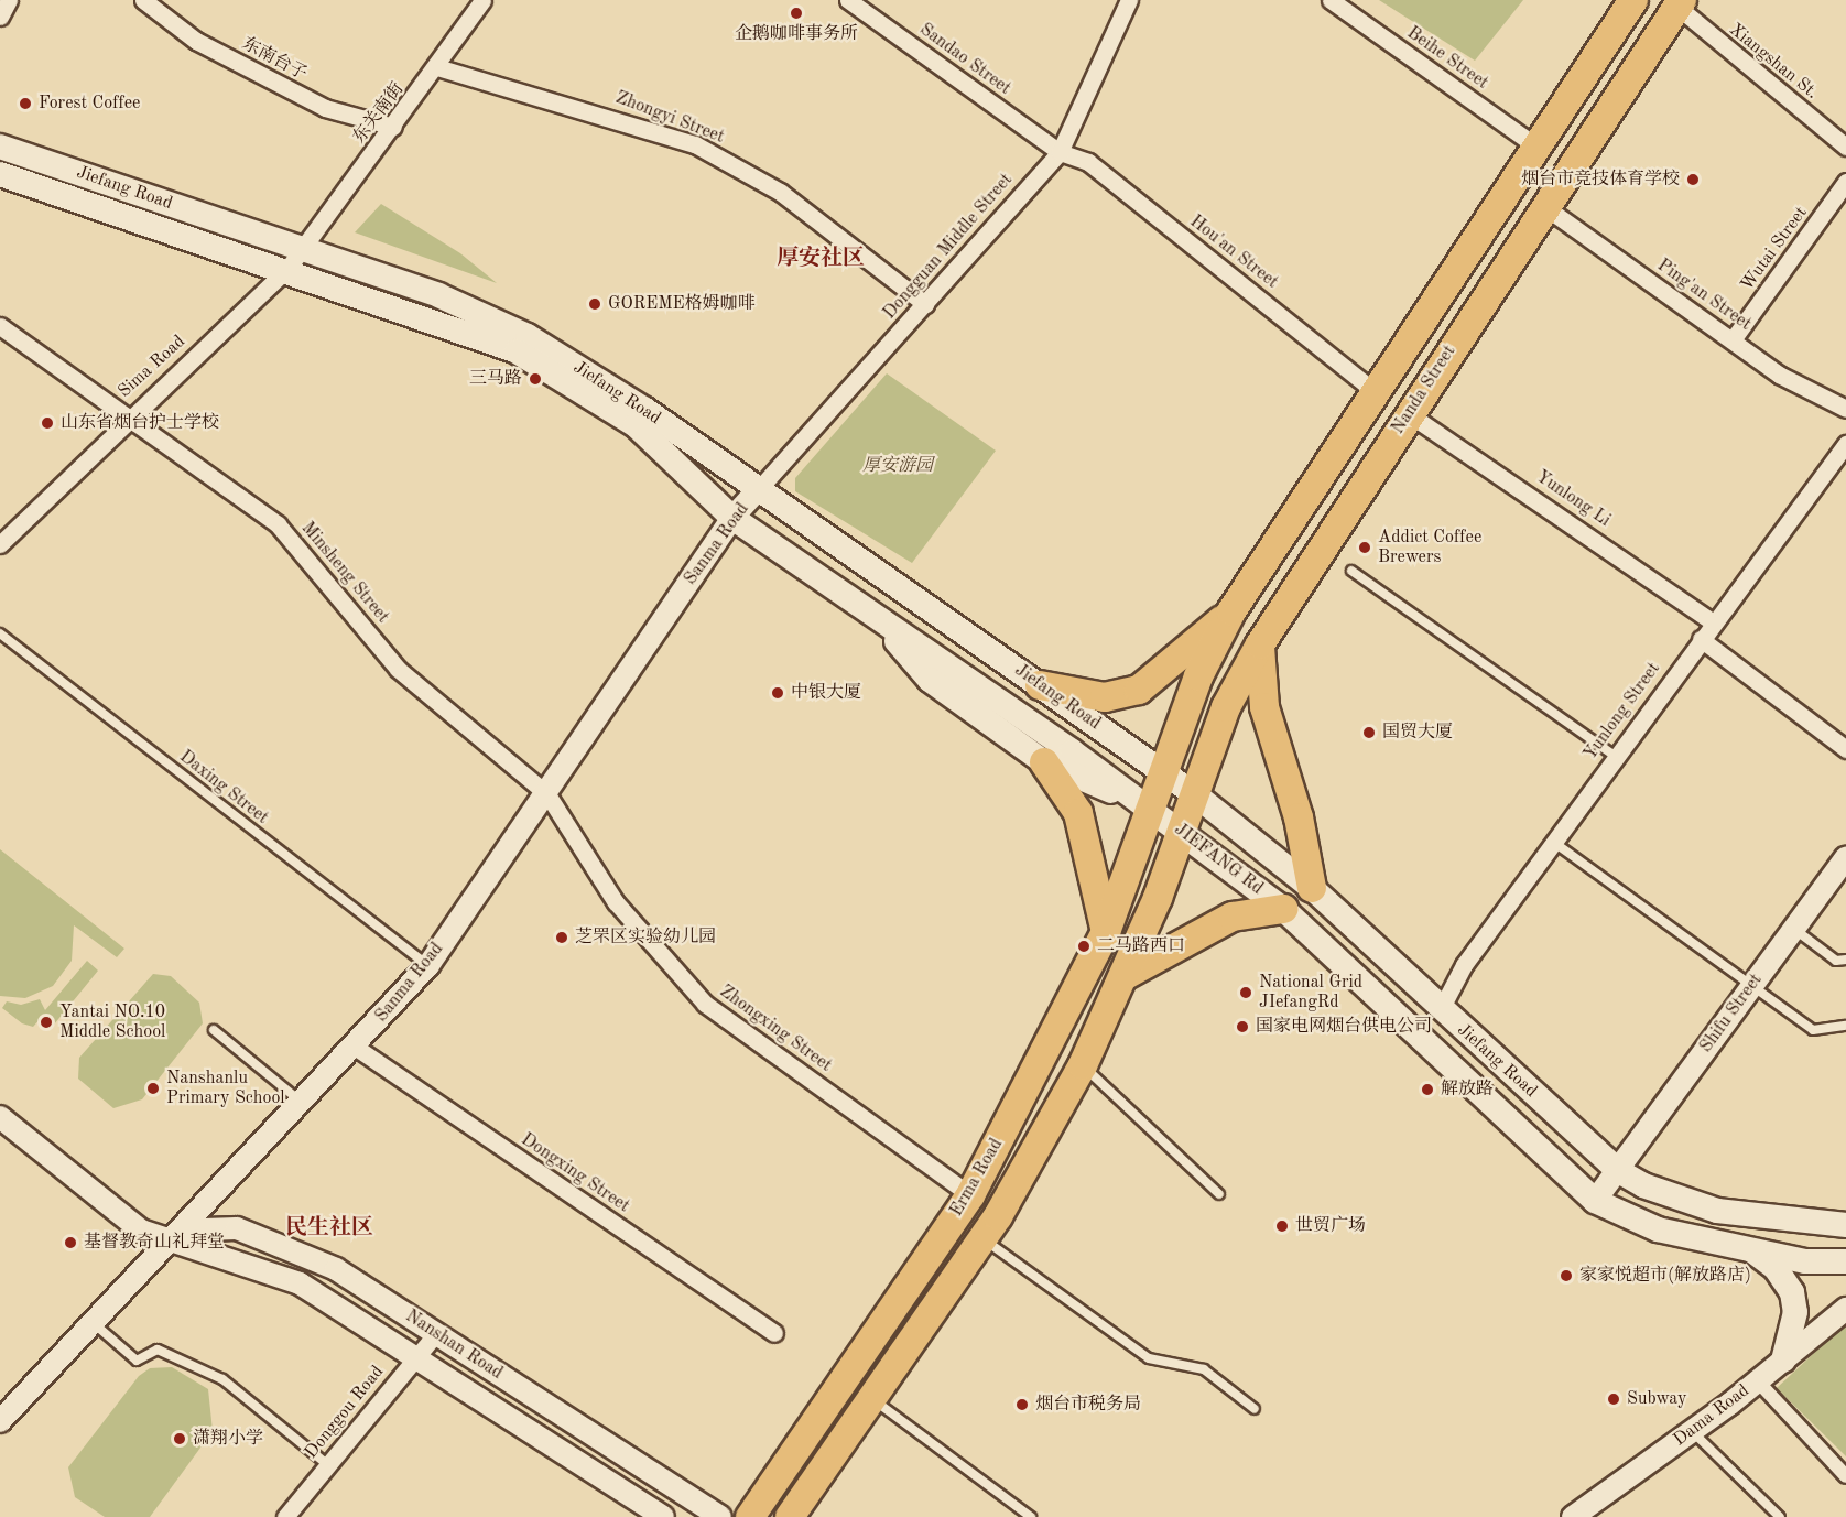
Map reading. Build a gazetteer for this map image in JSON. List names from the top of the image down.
{
  "streets": {
    "main road": [
      "Jiefang Road",
      "Nanda Street",
      "JIEFANG Rd",
      "Erma Road"
    ],
    "street": [
      "Beihe Street",
      "东南台子",
      "Sandao Street",
      "Xiangshan St.",
      "东关南街",
      "Zhongyi Street",
      "Dongguan Middle Street",
      "Wutai Street",
      "Hou'an Street",
      "Ping'an Street",
      "Sima Road",
      "Yunlong Li",
      "Sanma Road",
      "Minsheng Street",
      "Yunlong Street",
      "Shifu Street",
      "Zhongxing Street",
      "Dongxing Street",
      "Nanshan Road",
      "Donggou Road",
      "Dama Road"
    ],
    "lane": ["Daxing Street"]
  },
  "crossings": [
    ["Beihe Street", "Nanda Street"],
    ["东南台子", "东关南街"],
    ["Sandao Street", "Dongguan Middle Street"],
    ["Sandao Street", "Hou'an Street"],
    ["Xiangshan St.", "Nanda Street"],
    ["东关南街", "Zhongyi Street"],
    ["东关南街", "Jiefang Road"],
    ["东关南街", "Sima Road"],
    ["Zhongyi Street", "Dongguan Middle Street"],
    ["Jiefang Road", "Dongguan Middle Street"],
    ["Jiefang Road", "Sima Road"],
    ["Jiefang Road", "Nanda Street"],
    ["Jiefang Road", "Sanma Road"],
    ["Jiefang Road", "Yunlong Street"],
    ["Jiefang Road", "JIEFANG Rd"],
    ["Jiefang Road", "Shifu Street"],
    ["Jiefang Road", "Erma Road"],
    ["Dongguan Middle Street", "Hou'an Street"],
    ["Dongguan Middle Street", "Sanma Road"],
    ["Wutai Street", "Ping'an Street"],
    ["Hou'an Street", "Nanda Street"],
    ["Ping'an Street", "Nanda Street"],
    ["Sima Road", "Minsheng Street"],
    ["Nanda Street", "Yunlong Li"],
    ["Nanda Street", "JIEFANG Rd"],
    ["Nanda Street", "Erma Road"],
    ["Yunlong Li", "Yunlong Street"],
    ["Sanma Road", "Minsheng Street"],
    ["Sanma Road", "Daxing Street"],
    ["Sanma Road", "Zhongxing Street"],
    ["Sanma Road", "Dongxing Street"],
    ["Sanma Road", "Nanshan Road"],
    ["Minsheng Street", "Zhongxing Street"],
    ["JIEFANG Rd", "Erma Road"],
    ["Zhongxing Street", "Erma Road"],
    ["Nanshan Road", "Donggou Road"]
  ],
  "districts": ["厚安社区", "民生社区"],
  "parks": ["厚安游园"],
  "places": [
    "企鹅咖啡事务所",
    "Forest Coffee",
    "烟台市竞技体育学校",
    "GOREME格姆咖啡",
    "三马路",
    "山东省烟台护士学校",
    "Addict Coffee Brewers",
    "中银大厦",
    "国贸大厦",
    "芝罘区实验幼儿园",
    "二马路西口",
    "National Grid JIefangRd",
    "Yantai NO.10 Middle School",
    "国家电网烟台供电公司",
    "Nanshanlu Primary School",
    "解放路",
    "世贸广场",
    "基督教奇山礼拜堂",
    "家家悦超市(解放路店)",
    "Subway",
    "烟台市税务局",
    "潇翔小学"
  ]
}
